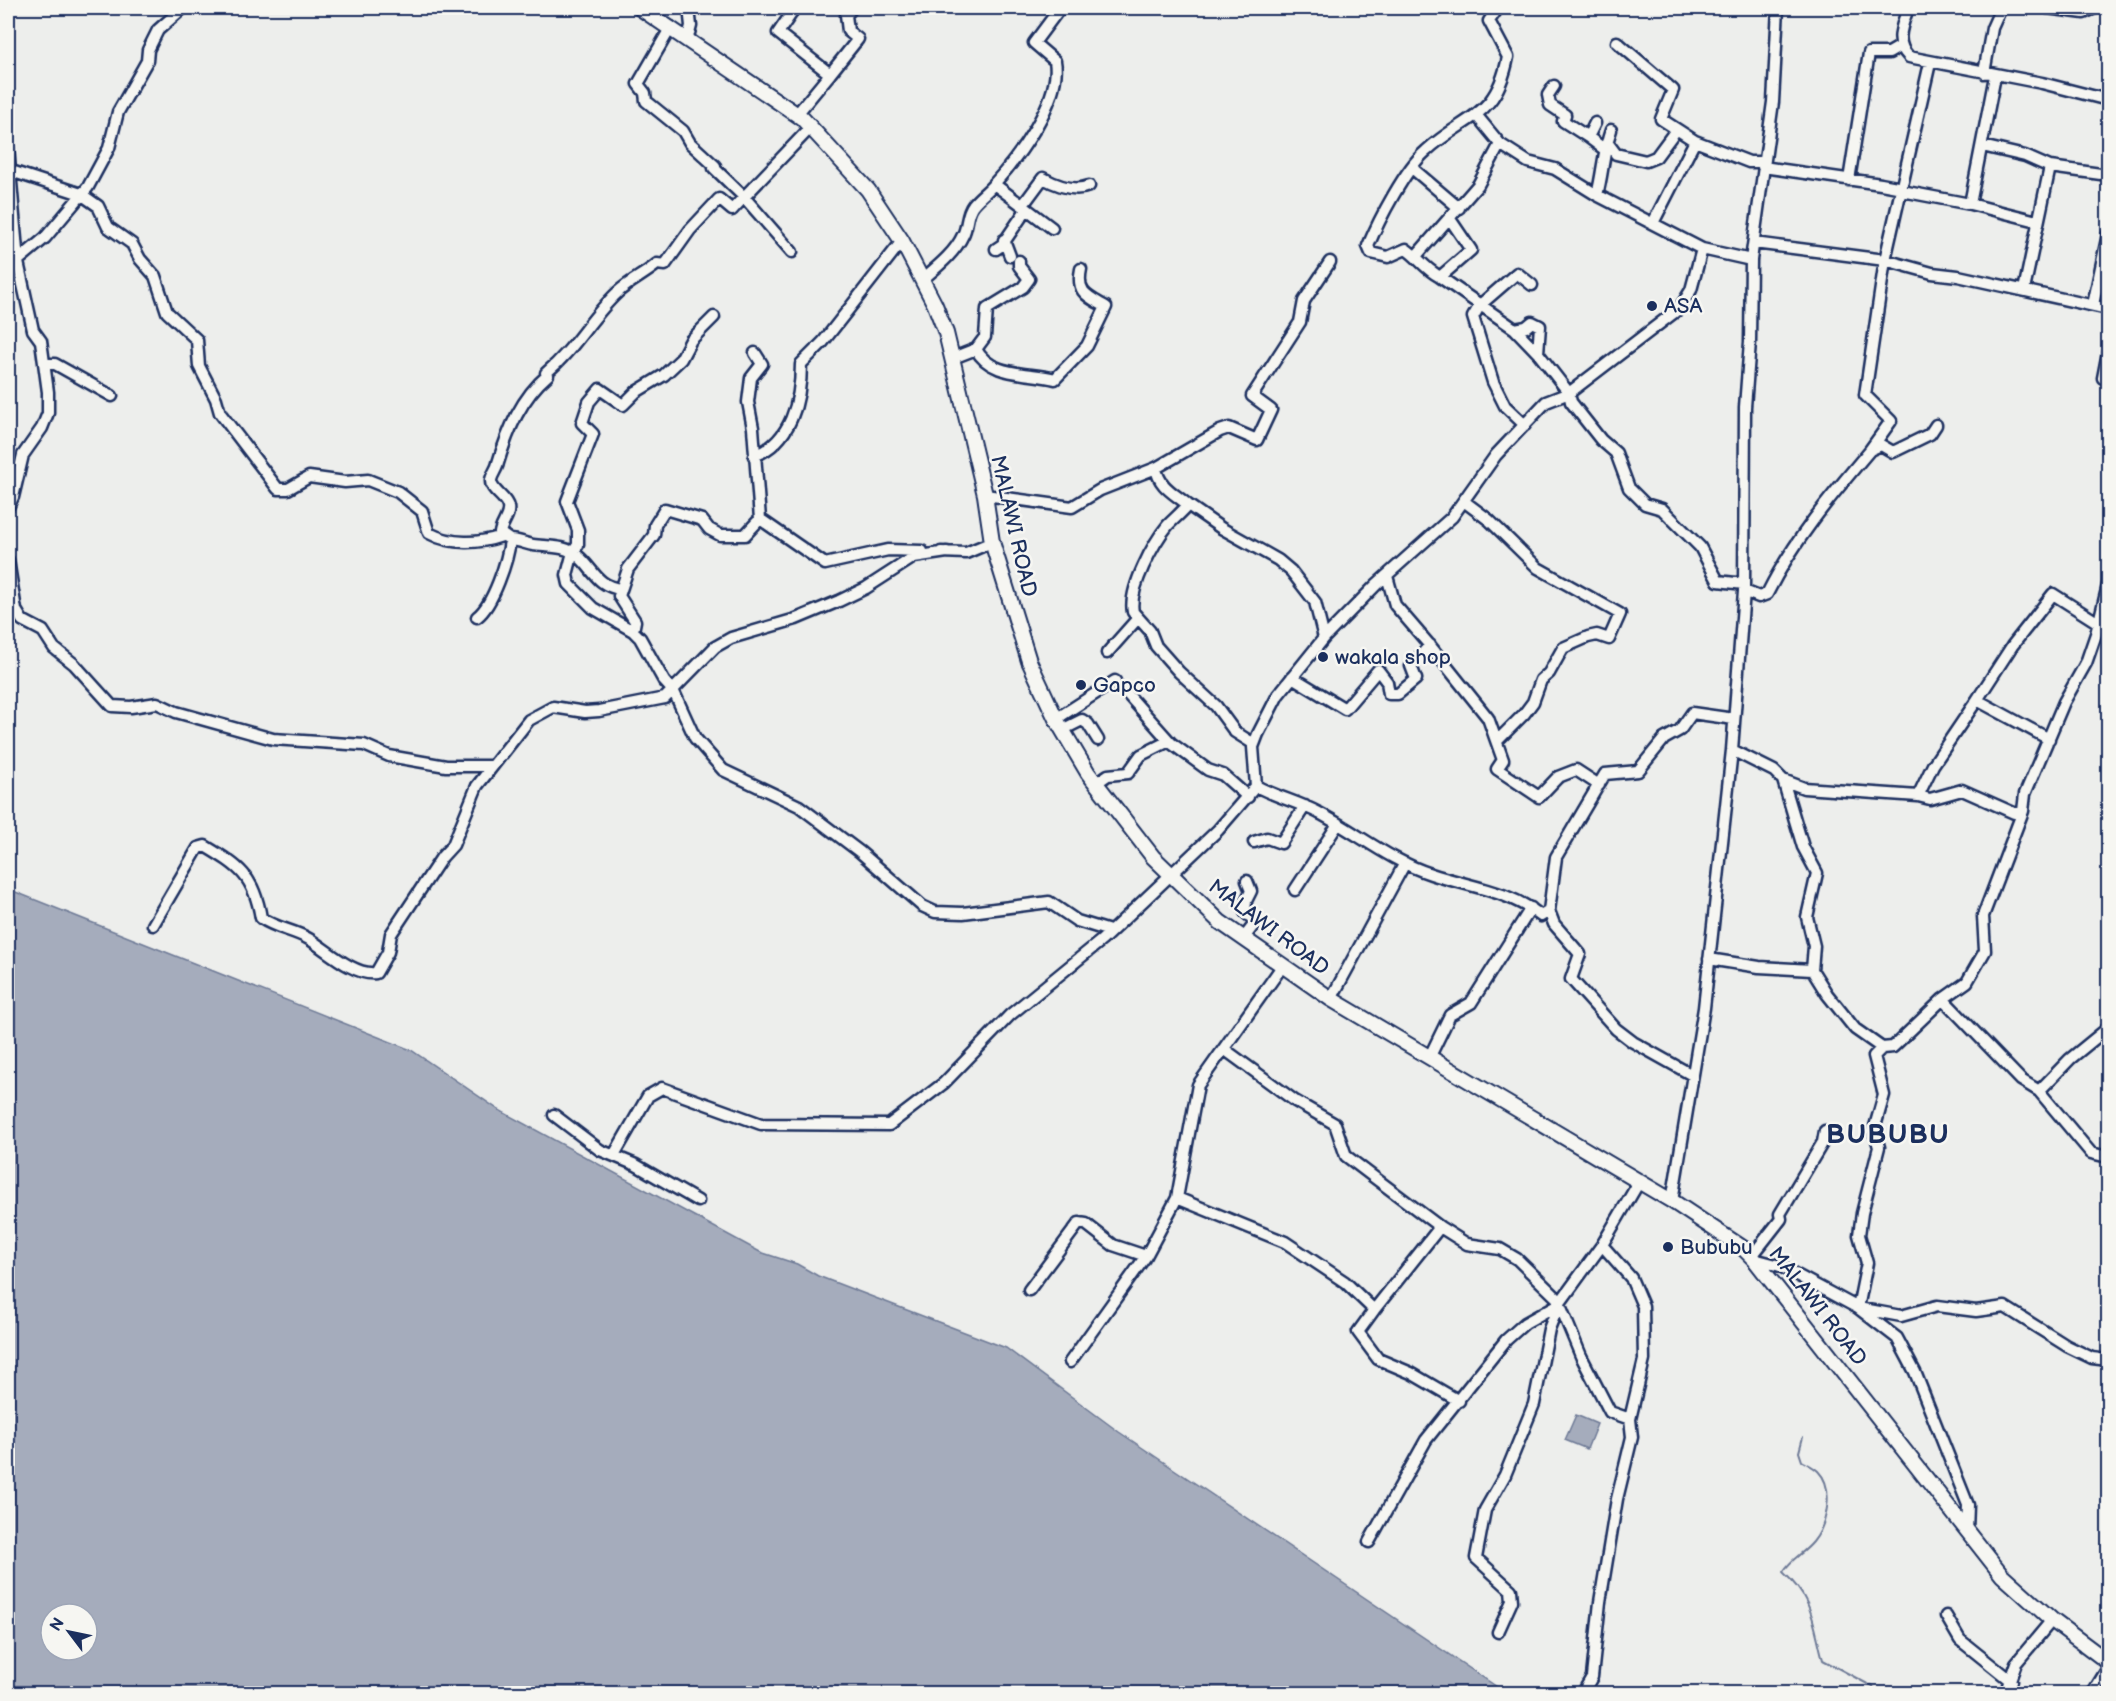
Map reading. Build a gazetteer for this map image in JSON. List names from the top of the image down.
{
  "streets": {
    "main road": ["MALAWI ROAD"]
  },
  "districts": ["BUBUBU"],
  "places": [
    "ASA",
    "wakala shop",
    "Gapco",
    "Bububu"
  ],
  "north": "top left"
}
